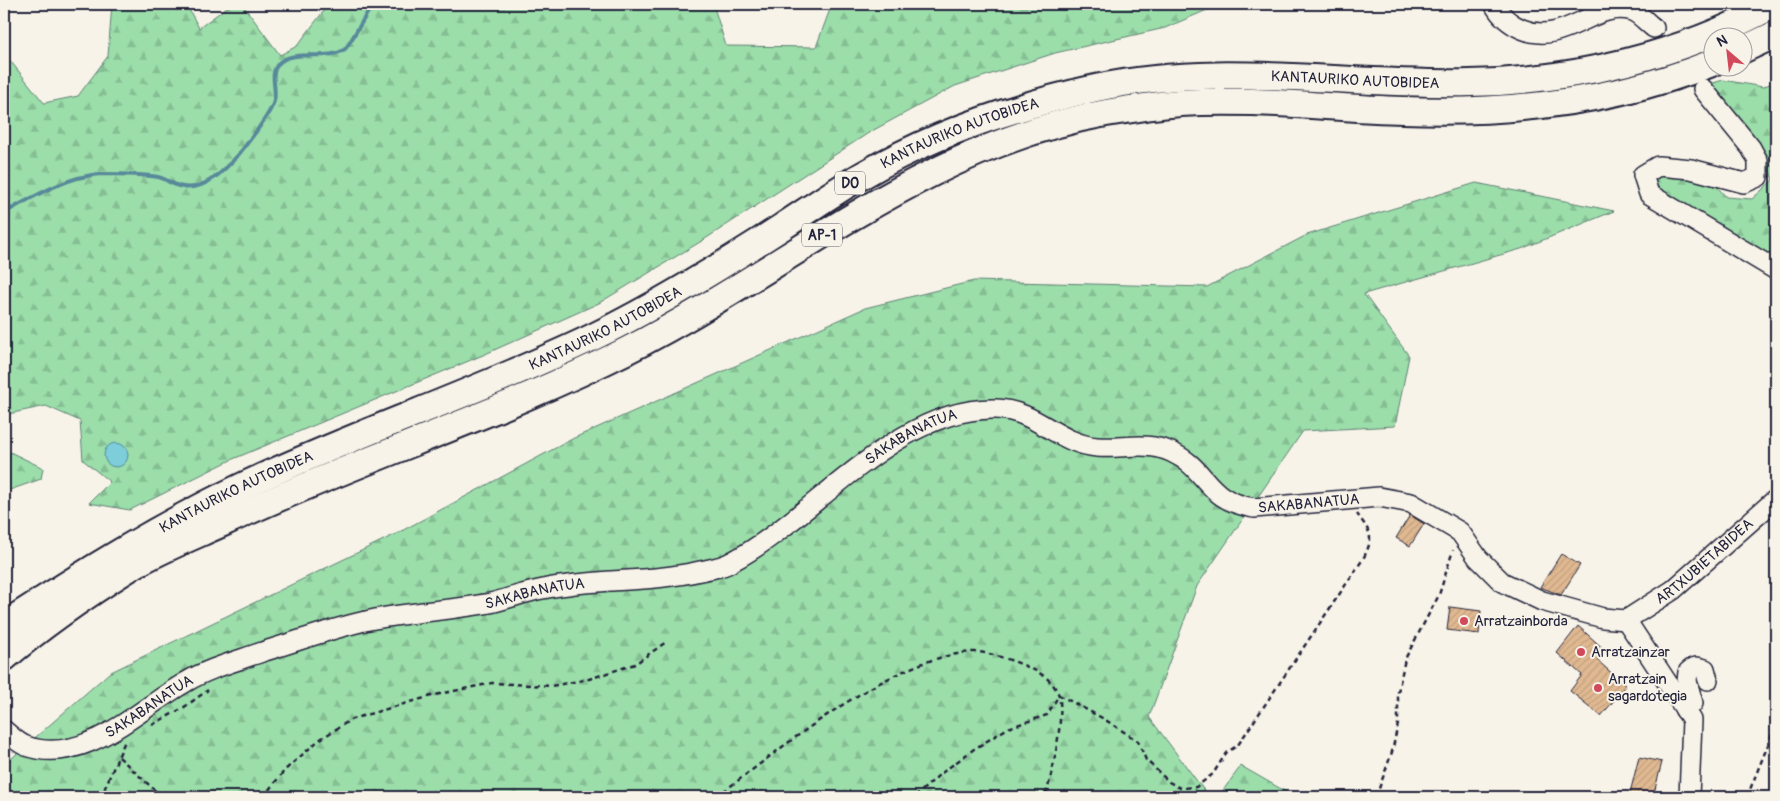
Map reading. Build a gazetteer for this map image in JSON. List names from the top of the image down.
{
  "streets": {
    "highway": ["KANTAURIKO AUTOBIDEA", "DO", "AP-1"],
    "street": ["SAKABANATUA", "ARTXUBIETABIDEA"]
  },
  "crossings": [
    ["SAKABANATUA", "ARTXUBIETABIDEA"]
  ],
  "places": ["Arratzainborda", "Arratzainzar", "Arratzain sagardotegia"],
  "north": "top left"
}
